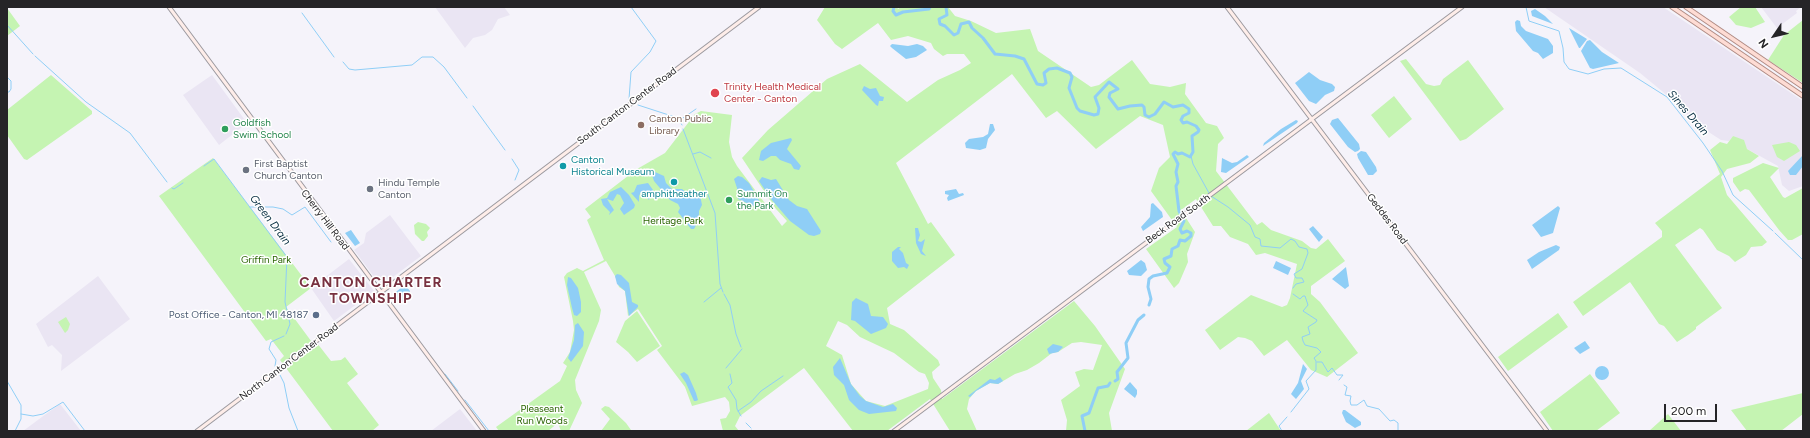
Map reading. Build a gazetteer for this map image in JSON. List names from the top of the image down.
{
  "streets": {
    "main road": [
      "South Canton Center Road",
      "Beck Road South",
      "Geddes Road",
      "Cherry Hill Road",
      "North Canton Center Road"
    ]
  },
  "crossings": [
    ["South Canton Center Road", "Cherry Hill Road"],
    ["South Canton Center Road", "North Canton Center Road"],
    ["Beck Road South", "Geddes Road"],
    ["Cherry Hill Road", "North Canton Center Road"]
  ],
  "districts": ["CANTON CHARTER TOWNSHIP"],
  "water": ["Sines Drain", "Green Drain"],
  "parks": ["Heritage Park", "Griffin Park", "Pleaseant Run Woods"],
  "places": [
    "Trinity Health Medical Center - Canton",
    "Canton Public Library",
    "Goldfish Swim School",
    "Canton Historical Museum",
    "First Baptist Church Canton",
    "amphitheather",
    "Hindu Temple Canton",
    "Summit On the Park",
    "Post Office - Canton, MI 48187"
  ],
  "scale_bar": "200 m",
  "north": "bottom left"
}
